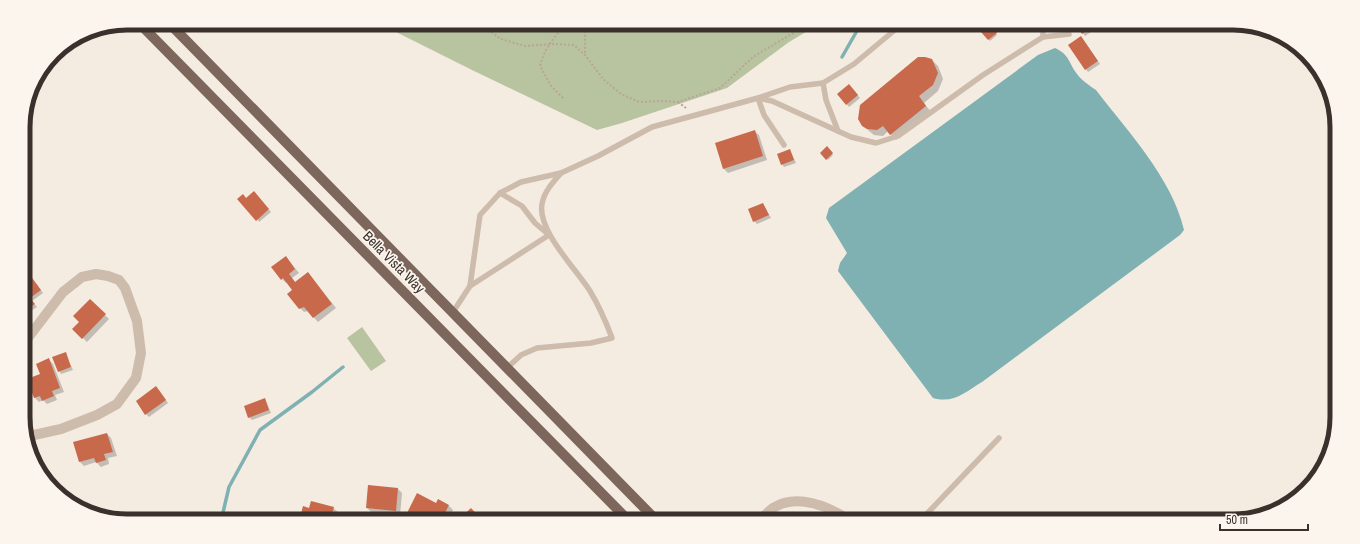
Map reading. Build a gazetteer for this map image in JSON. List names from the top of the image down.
{
  "streets": {
    "main road": ["Bella Vista Way"]
  },
  "scale_bar": "50 m"
}
